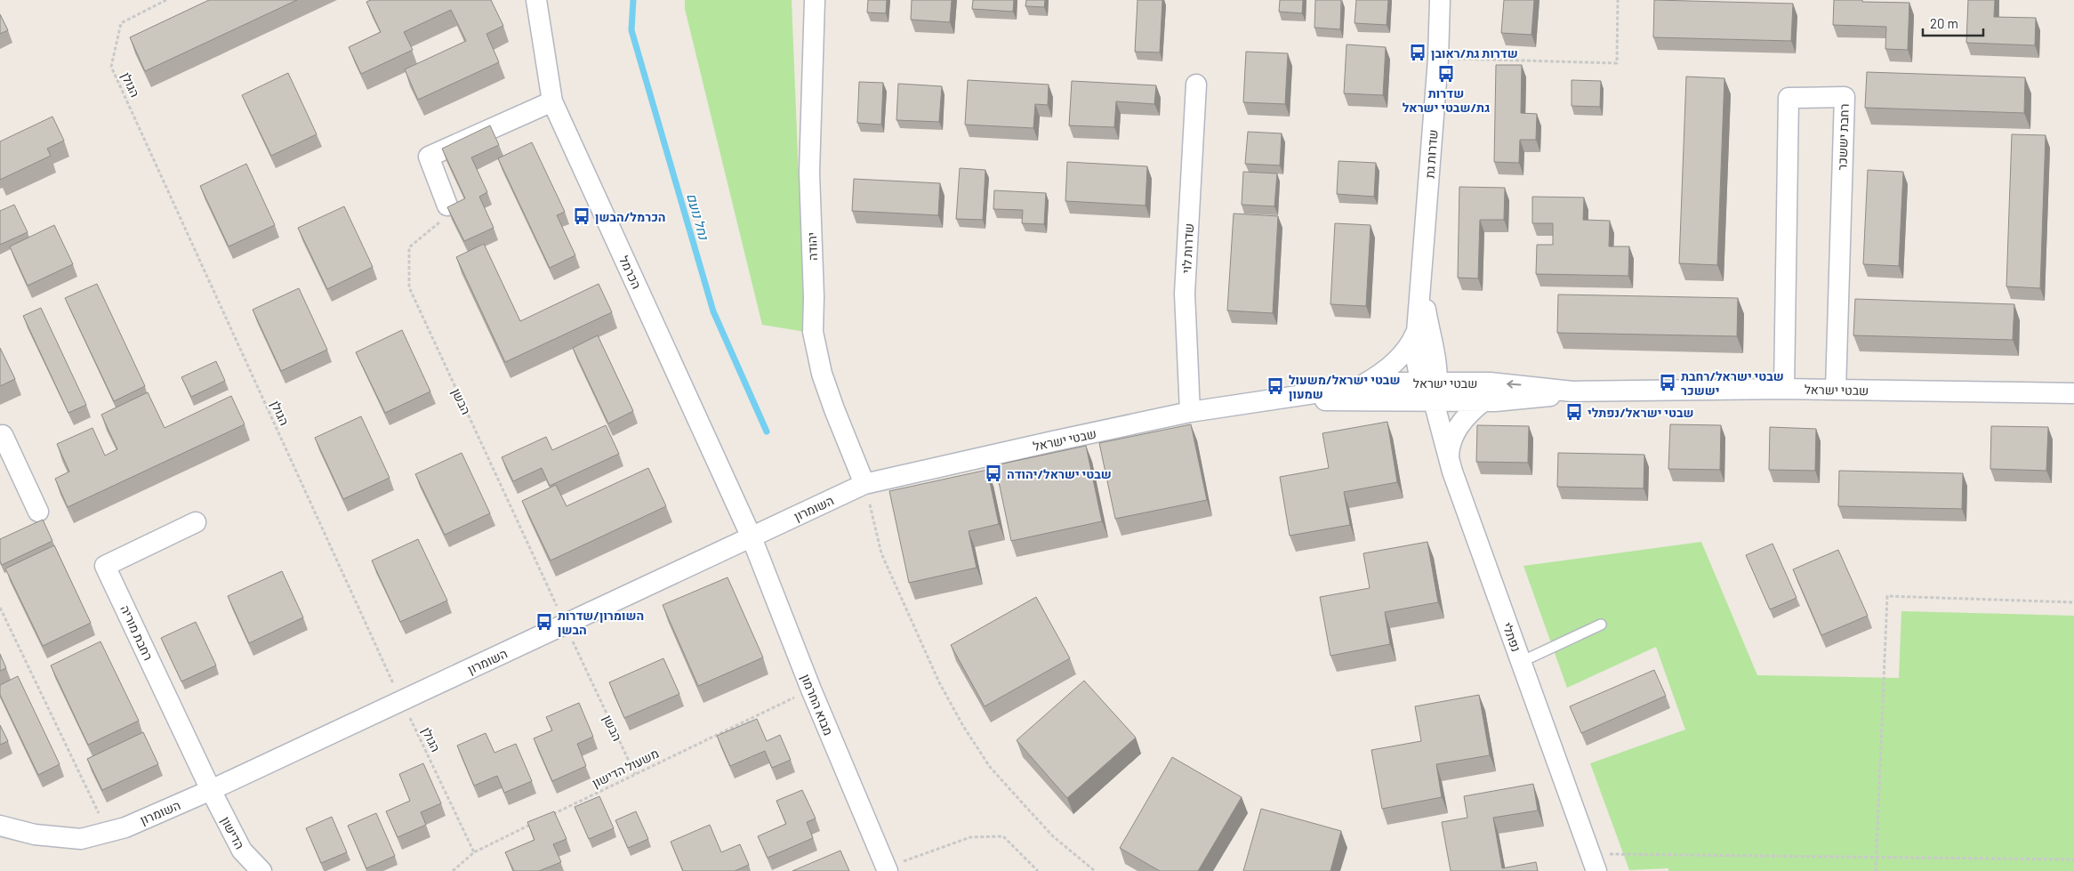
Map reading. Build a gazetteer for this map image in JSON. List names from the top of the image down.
{
  "streets": {
    "street": [
      "רחבת יששכר",
      "שדרות גת",
      "יהודה",
      "שדרות לוי",
      "הכרמל",
      "שבטי ישראל",
      "השומרון",
      "רחבת מוריה",
      "נפתלי",
      "מבוא החרמון",
      "הדישון"
    ],
    "path": ["הגולן", "הבשן", "משעול הדישון"]
  },
  "crossings": [
    ["הגולן", "השומרון"],
    ["רחבת יששכר", "שבטי ישראל"],
    ["שדרות גת", "שבטי ישראל"],
    ["שדרות גת", "נפתלי"],
    ["יהודה", "שבטי ישראל"],
    ["יהודה", "השומרון"],
    ["שדרות לוי", "שבטי ישראל"],
    ["הכרמל", "השומרון"],
    ["הכרמל", "מבוא החרמון"],
    ["שבטי ישראל", "השומרון"],
    ["שבטי ישראל", "נפתלי"],
    ["הבשן", "השומרון"],
    ["הבשן", "משעול הדישון"],
    ["השומרון", "רחבת מוריה"],
    ["השומרון", "מבוא החרמון"],
    ["השומרון", "הדישון"],
    ["רחבת מוריה", "הדישון"],
    ["מבוא החרמון", "משעול הדישון"]
  ],
  "water": ["נחל נועם"],
  "places": {
    "bus stop": [
      "שדרות גת/ראובן",
      "שדרות גת/שבטי ישראל",
      "הכרמל/הבשן",
      "שבטי ישראל/רחבת יששכר",
      "שבטי ישראל/משעול שמעון",
      "שבטי ישראל/נפתלי",
      "שבטי ישראל/יהודה",
      "השומרון/שדרות הבשן"
    ]
  },
  "scale_bar": "20 m"
}
